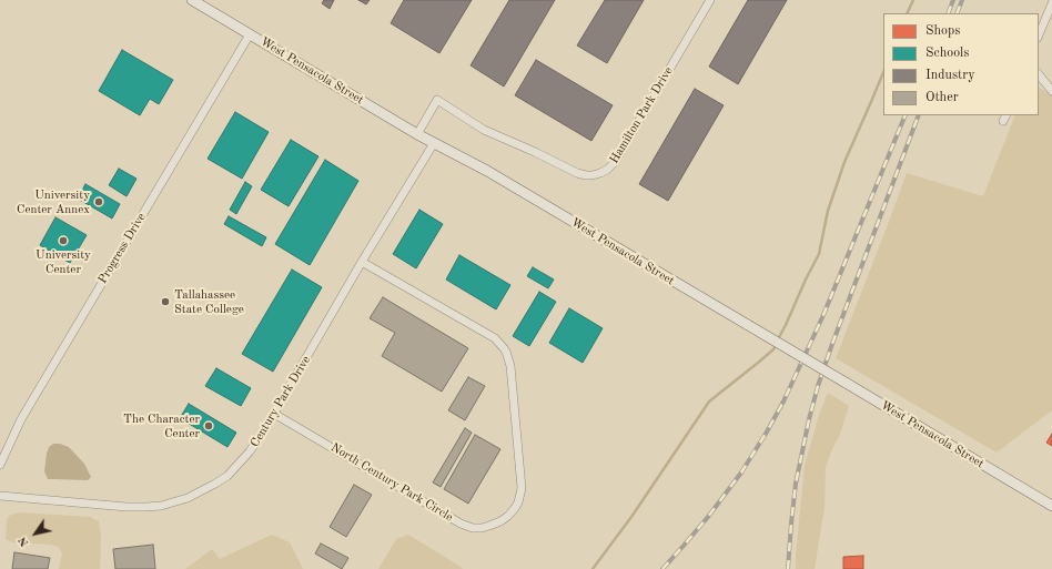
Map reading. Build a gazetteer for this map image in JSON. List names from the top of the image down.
{
  "streets": {
    "main road": ["West Pensacola Street"],
    "street": [
      "Hamilton Park Drive",
      "Progress Drive",
      "Century Park Drive",
      "North Century Park Circle"
    ]
  },
  "crossings": [
    ["West Pensacola Street", "Hamilton Park Drive"],
    ["West Pensacola Street", "Progress Drive"],
    ["West Pensacola Street", "Century Park Drive"],
    ["Century Park Drive", "North Century Park Circle"]
  ],
  "places": [
    "University Center Annex",
    "University Center",
    "Tallahassee State College",
    "The Character Center"
  ],
  "legend": [
    "Shops",
    "Schools",
    "Industry",
    "Other"
  ],
  "north": "bottom left"
}
